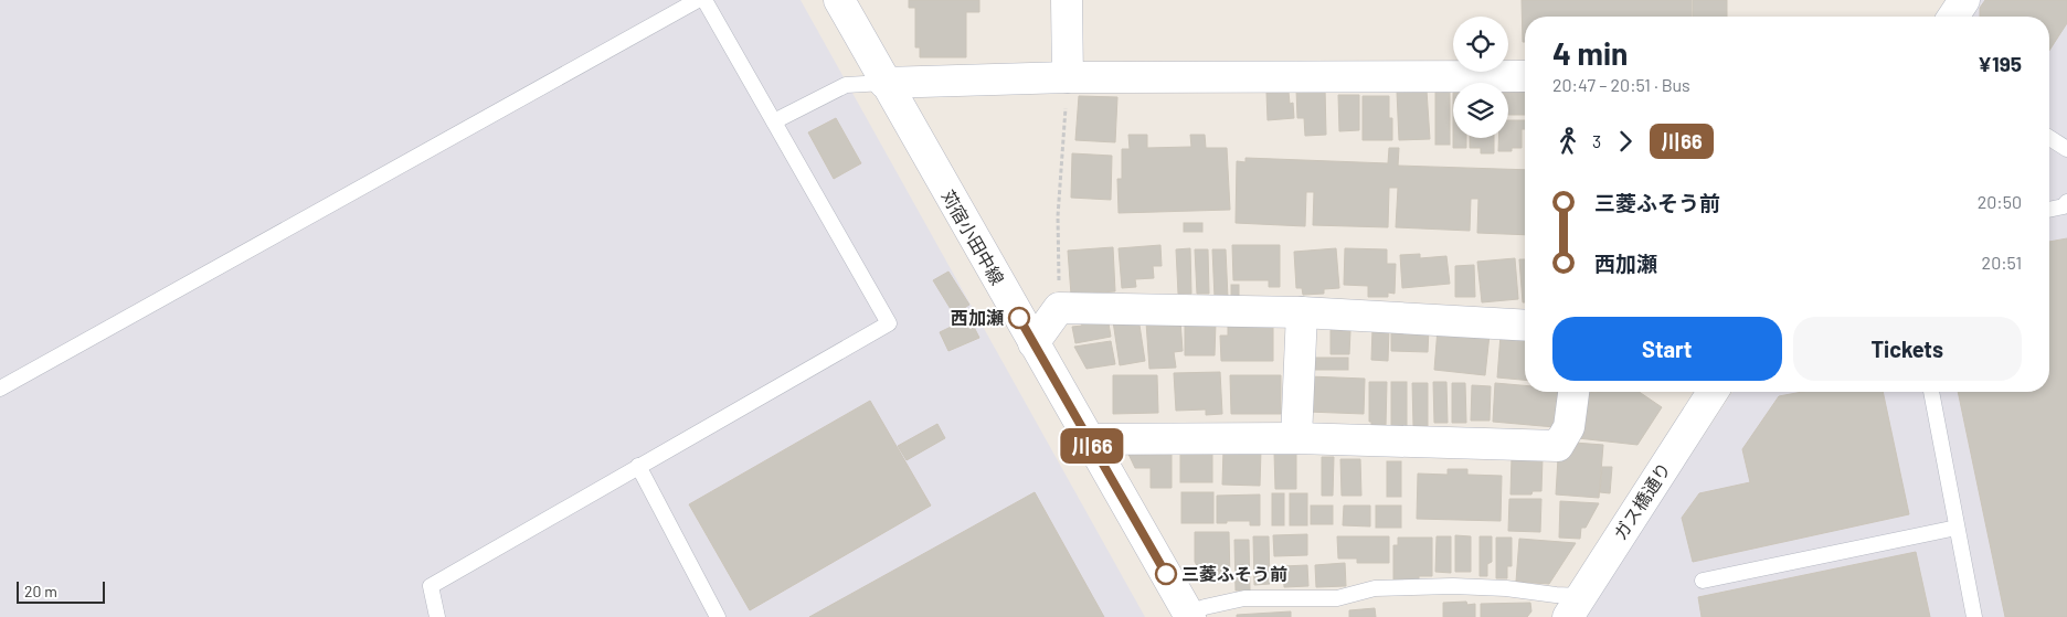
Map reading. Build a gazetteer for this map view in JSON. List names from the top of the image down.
{
  "streets": {
    "street": ["苅宿小田中線", "ガス橋通り"]
  },
  "places": ["西加瀬", "三菱ふそう前"],
  "lines": ["bus line 川66"],
  "scale_bar": "20 m",
  "page": {
    "on_map": "川66",
    "heading": ["4 min", "20:47 – 20:51 · Bus", "¥195"],
    "legs": ["3", "川66"],
    "list": [
      {
        "name": "三菱ふそう前",
        "value": "20:50"
      },
      {
        "name": "西加瀬",
        "value": "20:51"
      }
    ],
    "buttons": ["Start", "Tickets"],
    "scale": "20 m"
  }
}
